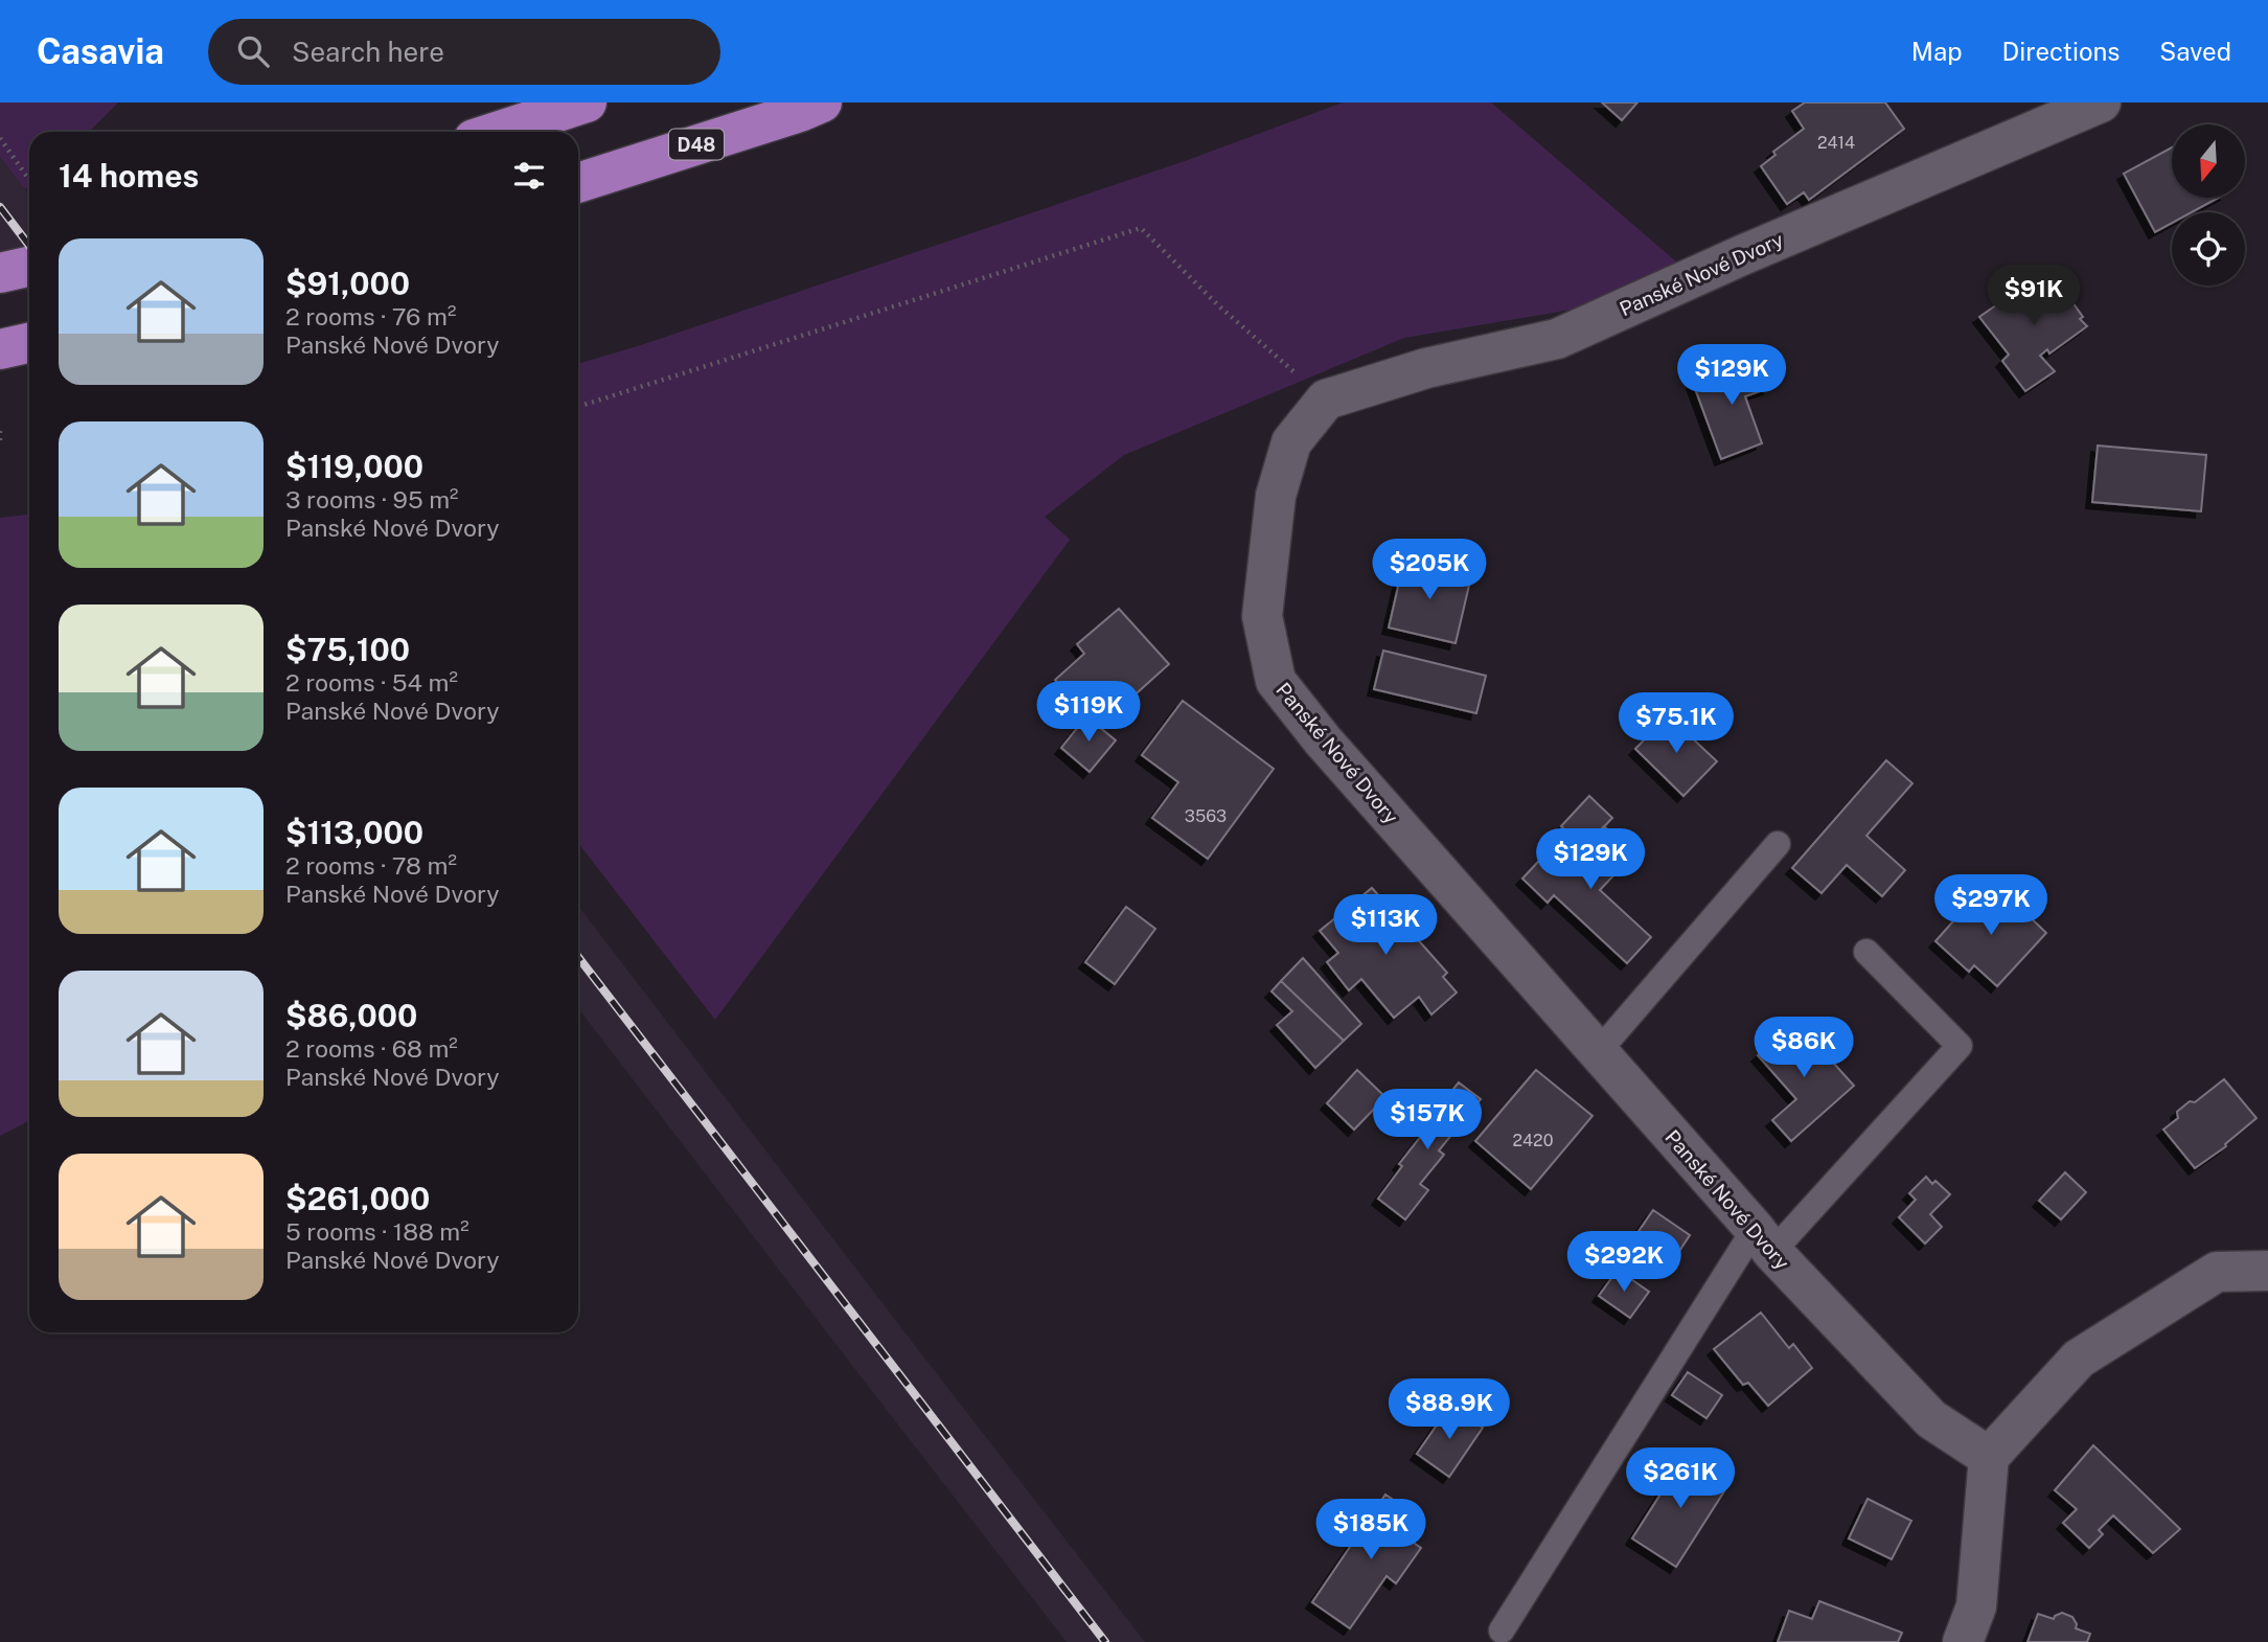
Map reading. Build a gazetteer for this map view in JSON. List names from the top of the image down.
{
  "streets": {
    "highway": ["D48"],
    "street": ["Panské Nové Dvory"]
  },
  "house_numbers": ["2414", "3563", "2420"],
  "north": "bottom",
  "page": {
    "header": "Casavia",
    "search": "Search here",
    "nav": ["Map", "Directions", "Saved"],
    "heading": "14 homes",
    "list": [
      {
        "name": "$91,000",
        "note": "2 rooms · 76 m² · Panské Nové Dvory"
      },
      {
        "name": "$119,000",
        "note": "3 rooms · 95 m² · Panské Nové Dvory"
      },
      {
        "name": "$75,100",
        "note": "2 rooms · 54 m² · Panské Nové Dvory"
      },
      {
        "name": "$113,000",
        "note": "2 rooms · 78 m² · Panské Nové Dvory"
      },
      {
        "name": "$86,000",
        "note": "2 rooms · 68 m² · Panské Nové Dvory"
      },
      {
        "name": "$261,000",
        "note": "5 rooms · 188 m² · Panské Nové Dvory"
      }
    ],
    "price": [
      "$91K",
      "$129K",
      "$205K",
      "$119K",
      "$75.1K",
      "$129K",
      "$297K",
      "$113K",
      "$86K",
      "$157K",
      "$292K",
      "$88.9K",
      "$261K",
      "$185K"
    ]
  }
}
